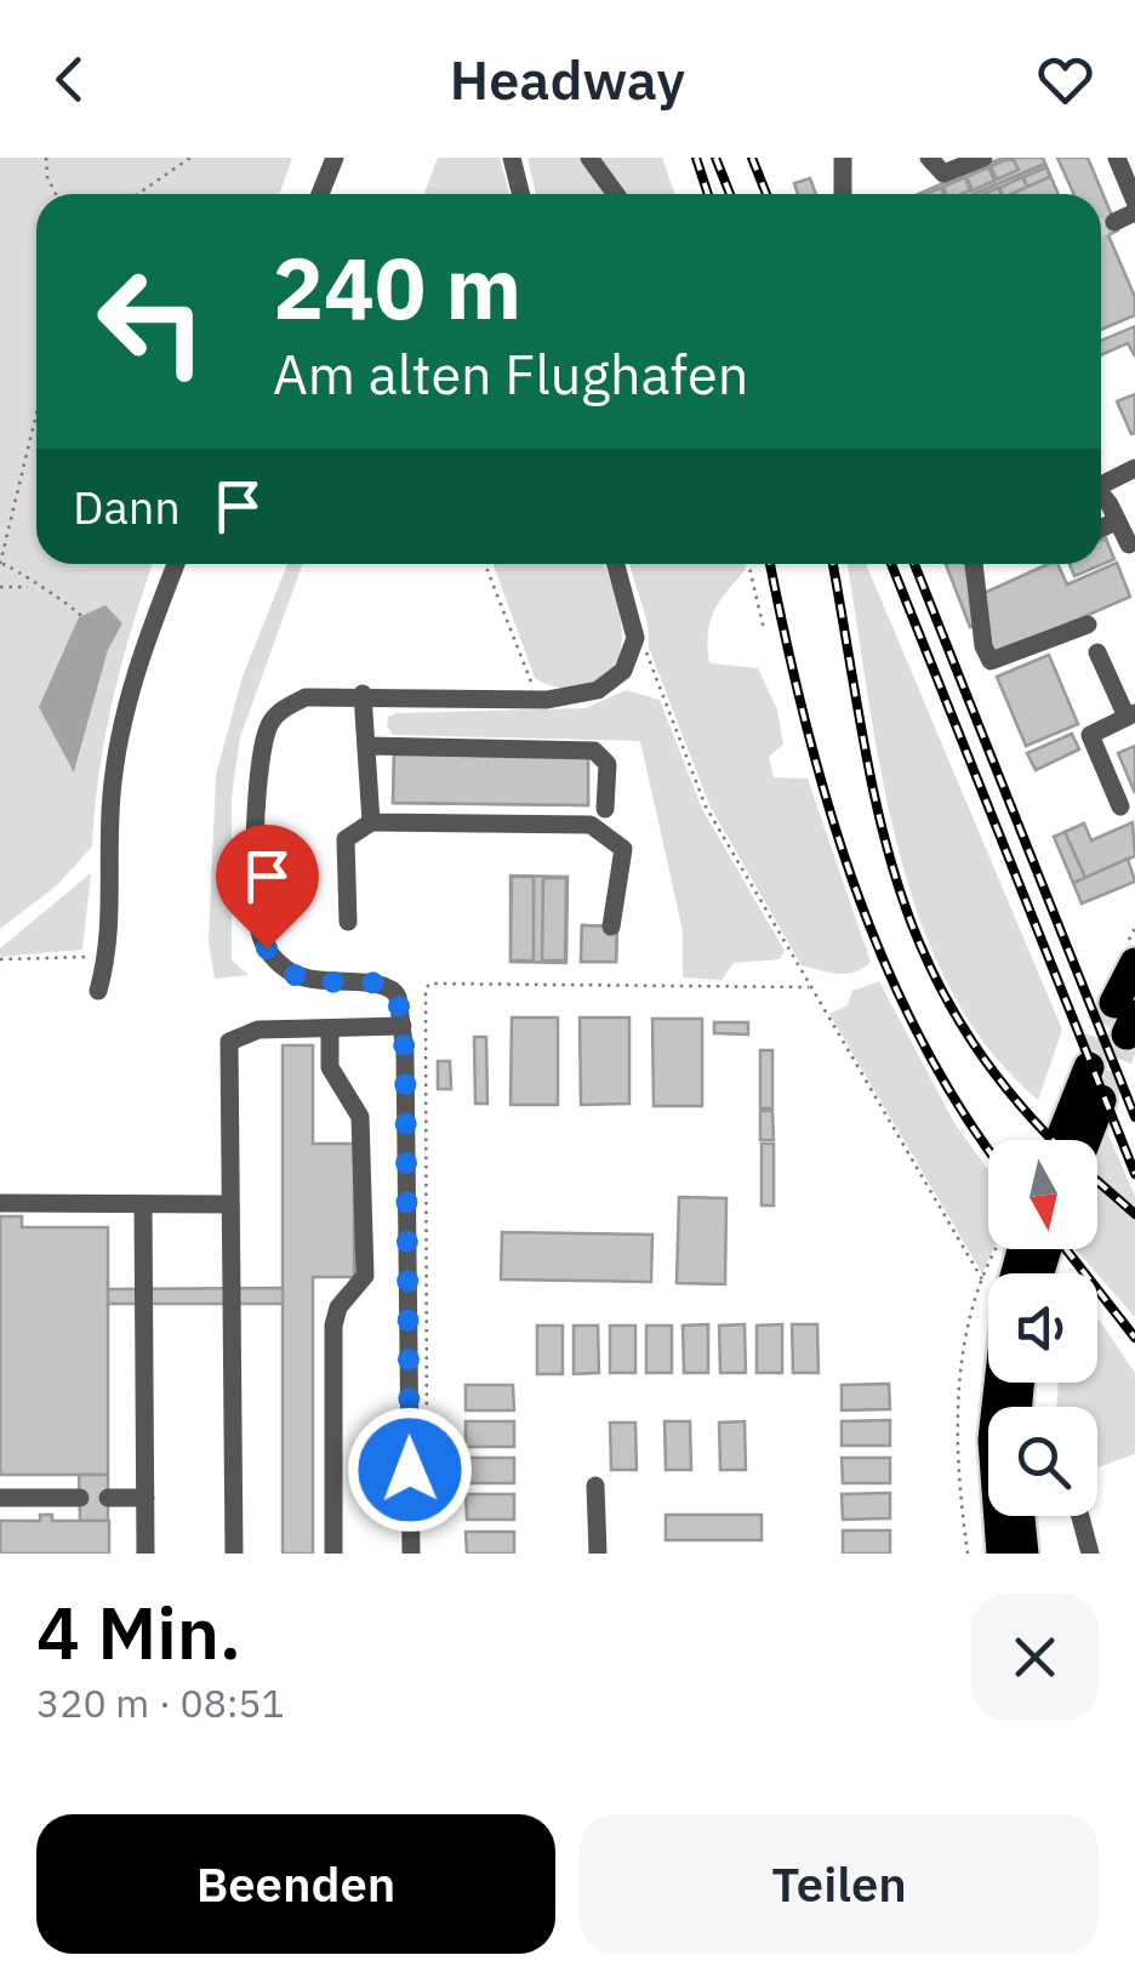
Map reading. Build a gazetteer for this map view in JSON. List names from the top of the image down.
{
  "north": "bottom",
  "page": {
    "header": "Headway",
    "turn": ["240 m", "Am alten Flughafen"],
    "then": "Dann",
    "heading": ["4 Min.", "320 m · 08:51"],
    "buttons": ["Beenden", "Teilen"]
  }
}
